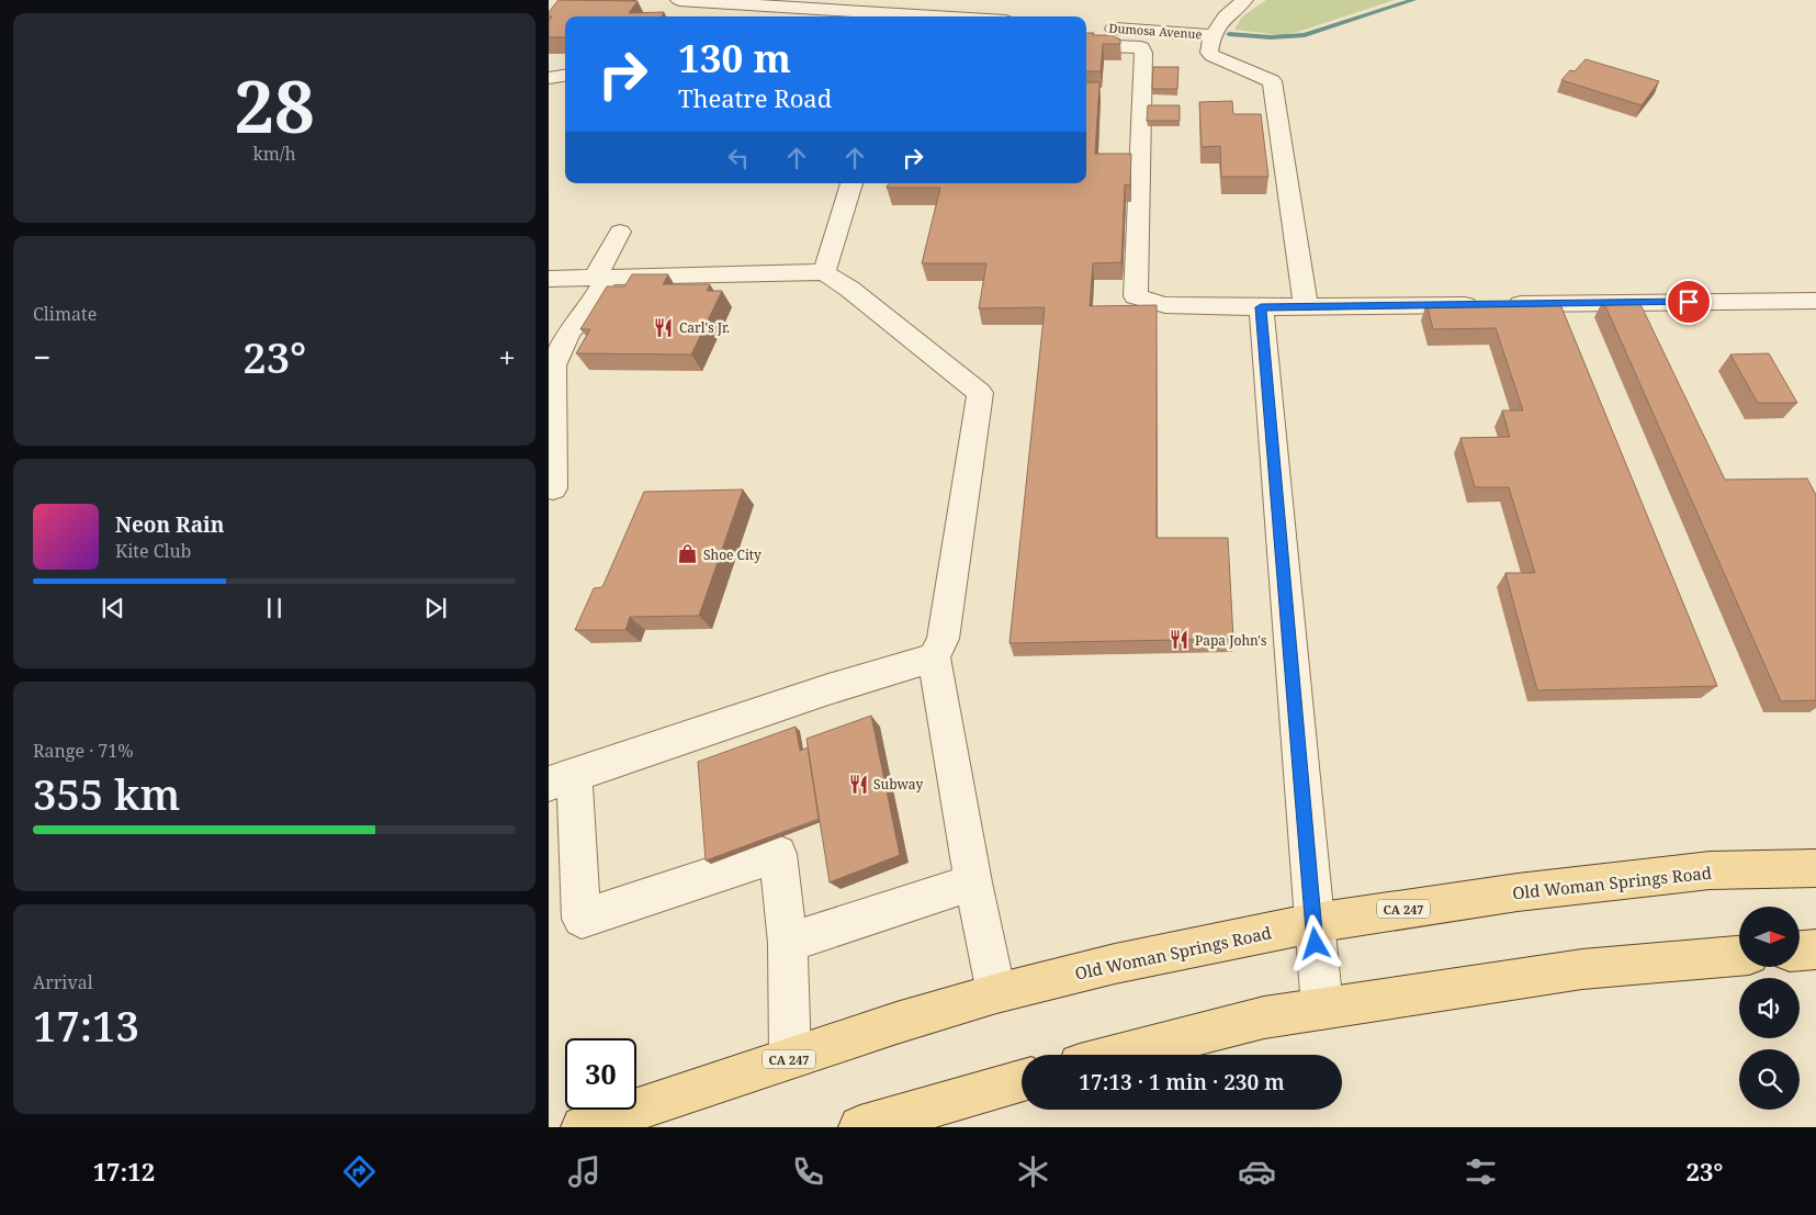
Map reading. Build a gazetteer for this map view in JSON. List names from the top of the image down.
{
  "streets": {
    "main road": ["Old Woman Springs Road", "CA 247"],
    "street": ["Dumosa Avenue"]
  },
  "places": {
    "restaurant": ["Carl's Jr.", "Papa John's", "Subway"],
    "shop": ["Shoe City"]
  },
  "north": "right",
  "page": {
    "tile": [
      ["28", "km/h"],
      "Climate",
      ["Range · 71%", "355 km"],
      ["Arrival", "17:13"]
    ],
    "turn": ["130 m", "Theatre Road"],
    "heat": ["−", "23°", "+"],
    "song": ["Neon Rain", "Kite Club"],
    "limit": "30",
    "trip": "17:13 · 1 min · 230 m",
    "tabs": ["17:12", "23°"]
  }
}
